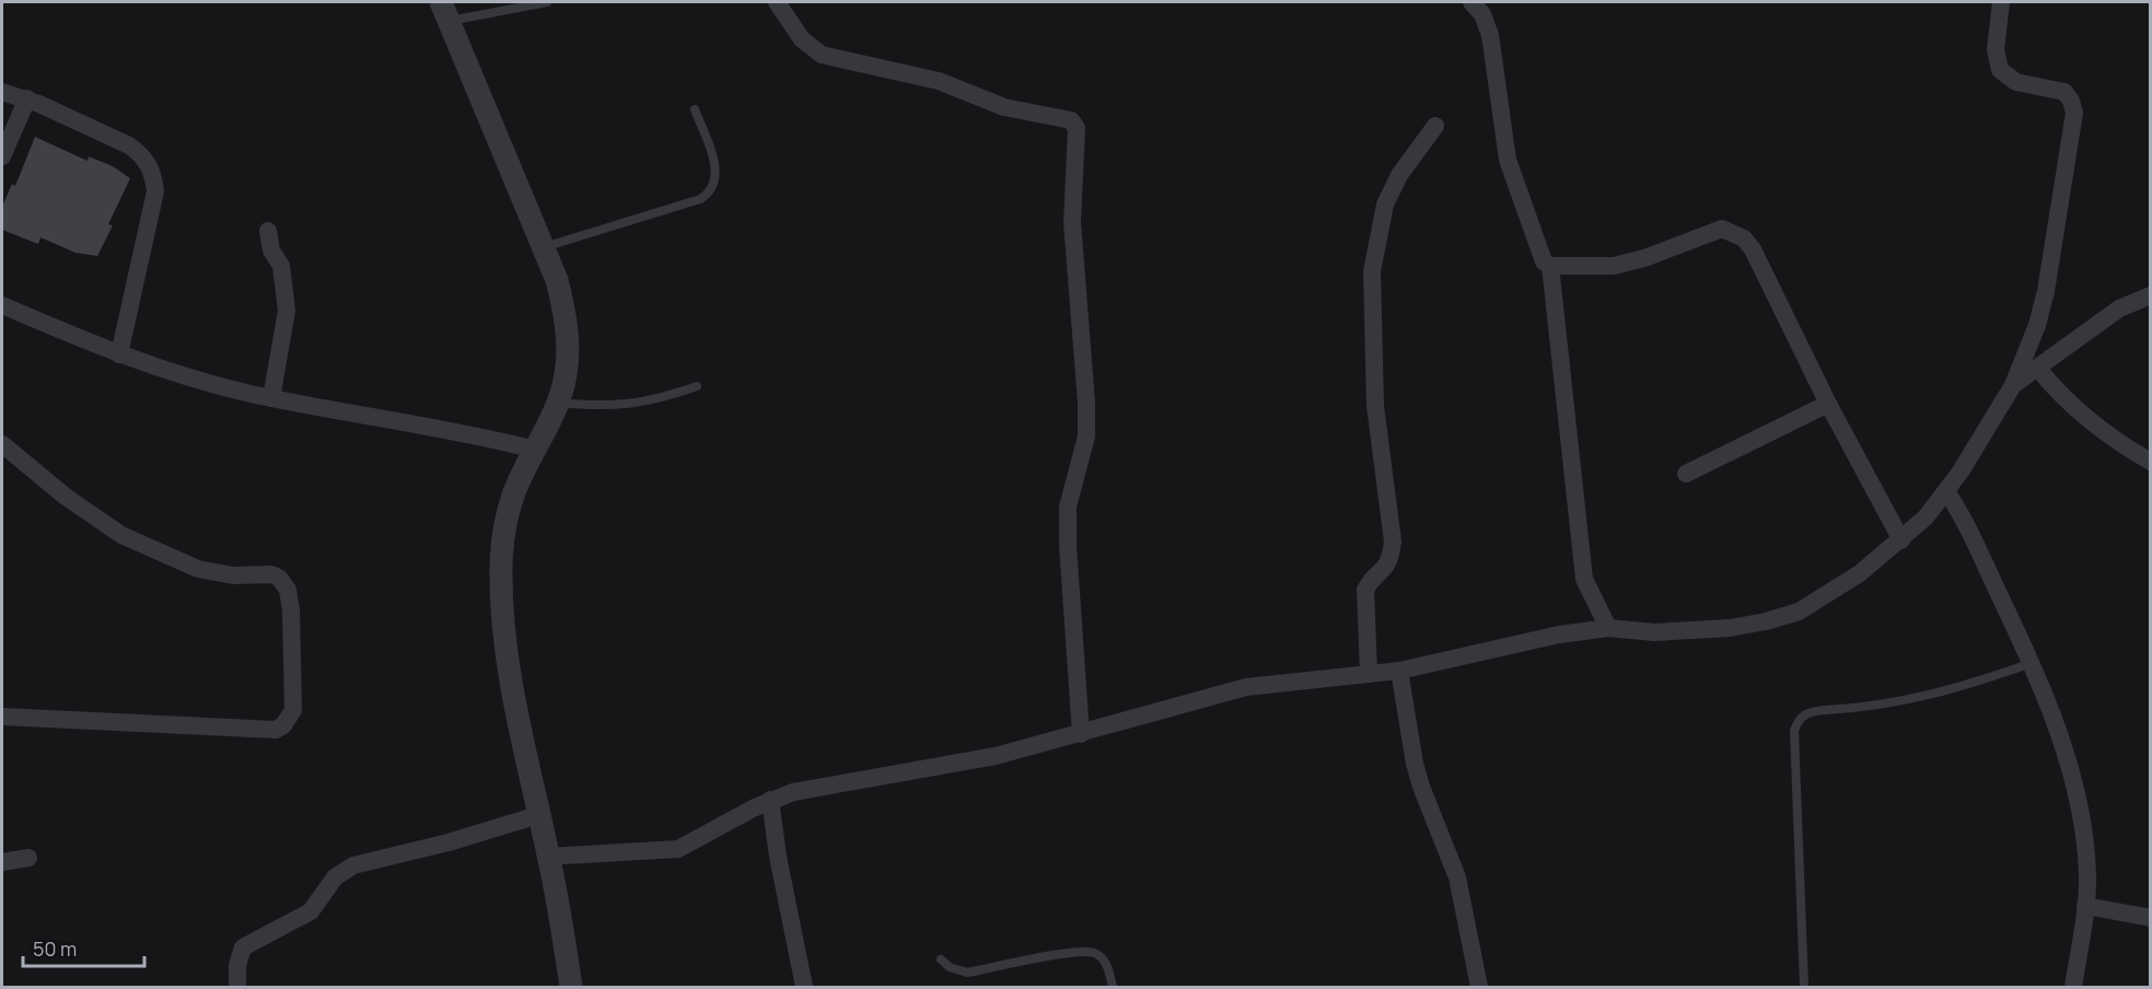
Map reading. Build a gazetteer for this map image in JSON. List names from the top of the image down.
{
  "scale_bar": "50 m"
}
